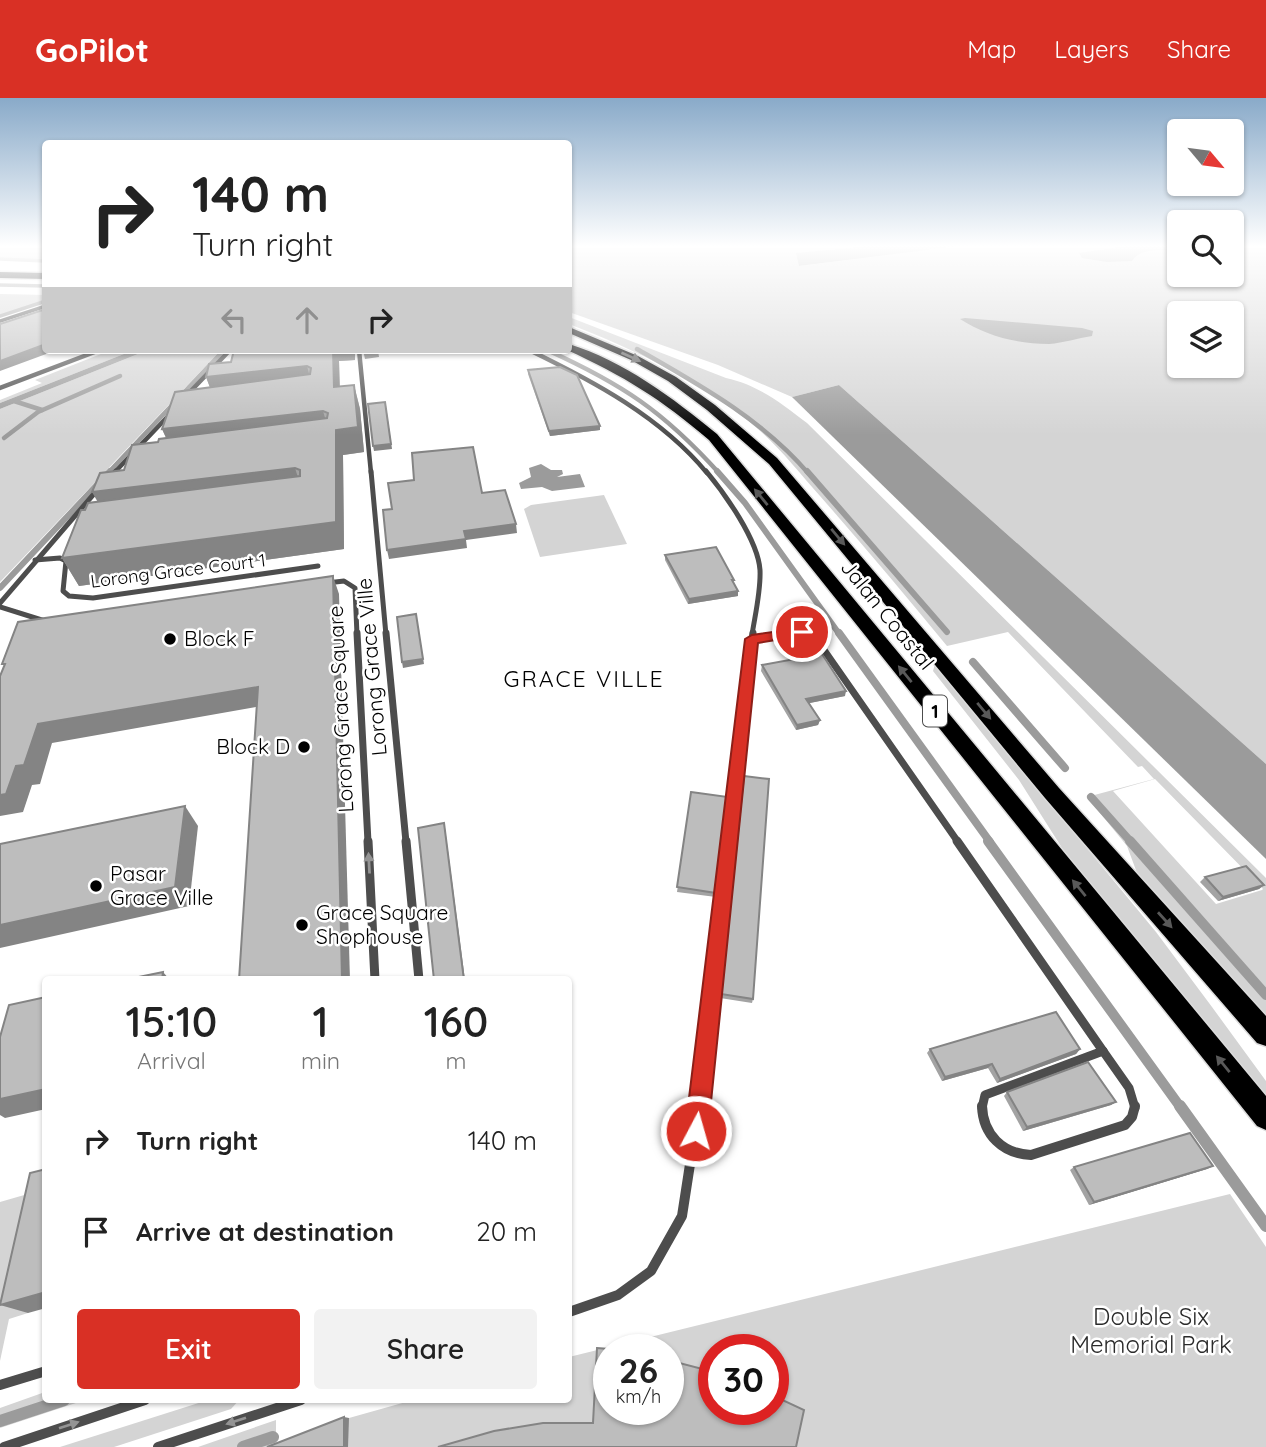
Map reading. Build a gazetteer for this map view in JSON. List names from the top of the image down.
{
  "streets": {
    "highway": ["Jalan Coastal", "1"],
    "street": ["Lorong Grace Court 1", "Lorong Grace Ville", "Lorong Grace Square"]
  },
  "one_way": ["Lorong Grace Square"],
  "districts": ["GRACE VILLE"],
  "parks": ["Double Six Memorial Park"],
  "places": [
    "Block F",
    "Block D",
    "Pasar Grace Ville",
    "Grace Square Shophouse"
  ],
  "north": "bottom right",
  "page": {
    "header": "GoPilot",
    "nav": ["Map", "Layers", "Share"],
    "turn": ["140 m", "Turn right"],
    "eta": [
      "15:10",
      "Arrival",
      "1",
      "min",
      "160",
      "m"
    ],
    "list": [
      {
        "name": "Turn right",
        "value": "140 m"
      },
      {
        "name": "Arrive at destination",
        "value": "20 m"
      }
    ],
    "buttons": ["Exit", "Share"],
    "speed": "26 km/h",
    "limit": "30"
  }
}
